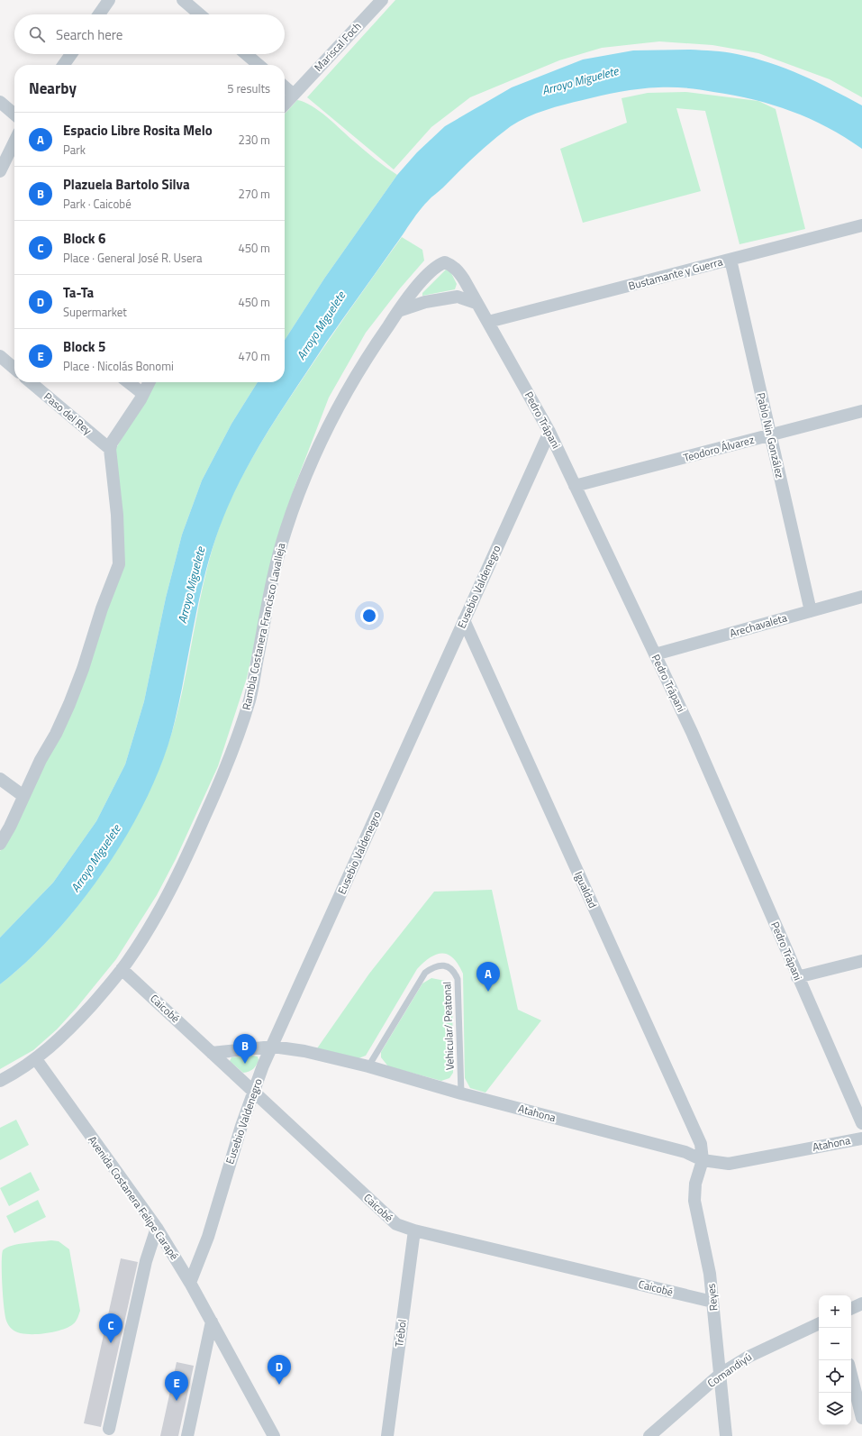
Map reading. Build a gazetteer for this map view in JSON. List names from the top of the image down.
{
  "streets": {
    "street": [
      "Mariscal Foch",
      "Bustamante y Guerra",
      "Paso del Rey",
      "Pedro Trápani",
      "Pablo Nin González",
      "Teodoro Álvarez",
      "Eusebio Valdenegro",
      "Arechavaleta",
      "Rambla Costanera Francisco Lavalleja",
      "Igualdad",
      "Caicobé",
      "Atahona",
      "Avenida Costanera Felipe Carapé",
      "Reyes",
      "Trébol",
      "Comandiyú"
    ],
    "lane": ["Vehicular/ Peatonal"]
  },
  "crossings": [
    ["Bustamante y Guerra", "Pedro Trápani"],
    ["Bustamante y Guerra", "Pablo Nin González"],
    ["Pedro Trápani", "Teodoro Álvarez"],
    ["Pedro Trápani", "Eusebio Valdenegro"],
    ["Pedro Trápani", "Arechavaleta"],
    ["Pedro Trápani", "Rambla Costanera Francisco Lavalleja"],
    ["Pablo Nin González", "Teodoro Álvarez"],
    ["Pablo Nin González", "Arechavaleta"],
    ["Eusebio Valdenegro", "Igualdad"],
    ["Eusebio Valdenegro", "Caicobé"],
    ["Eusebio Valdenegro", "Atahona"],
    ["Eusebio Valdenegro", "Avenida Costanera Felipe Carapé"],
    ["Rambla Costanera Francisco Lavalleja", "Caicobé"],
    ["Rambla Costanera Francisco Lavalleja", "Avenida Costanera Felipe Carapé"],
    ["Igualdad", "Atahona"],
    ["Igualdad", "Reyes"],
    ["Caicobé", "Atahona"],
    ["Caicobé", "Reyes"],
    ["Caicobé", "Trébol"],
    ["Vehicular/ Peatonal", "Atahona"],
    ["Atahona", "Reyes"],
    ["Reyes", "Comandiyú"]
  ],
  "water": ["Arroyo Miguelete"],
  "page": {
    "search": "Search here",
    "heading": ["Nearby", "5 results"],
    "list": [
      {
        "mark": "A",
        "name": "Espacio Libre Rosita Melo",
        "note": "Park",
        "value": "230 m"
      },
      {
        "mark": "B",
        "name": "Plazuela Bartolo Silva",
        "note": "Park · Caicobé",
        "value": "270 m"
      },
      {
        "mark": "C",
        "name": "Block 6",
        "note": "Place · General José R. Usera",
        "value": "450 m"
      },
      {
        "mark": "D",
        "name": "Ta-Ta",
        "note": "Supermarket",
        "value": "450 m"
      },
      {
        "mark": "E",
        "name": "Block 5",
        "note": "Place · Nicolás Bonomi",
        "value": "470 m"
      }
    ],
    "pins": [
      "A",
      "B",
      "C",
      "D",
      "E"
    ],
    "map_buttons": ["+", "−"]
  }
}
